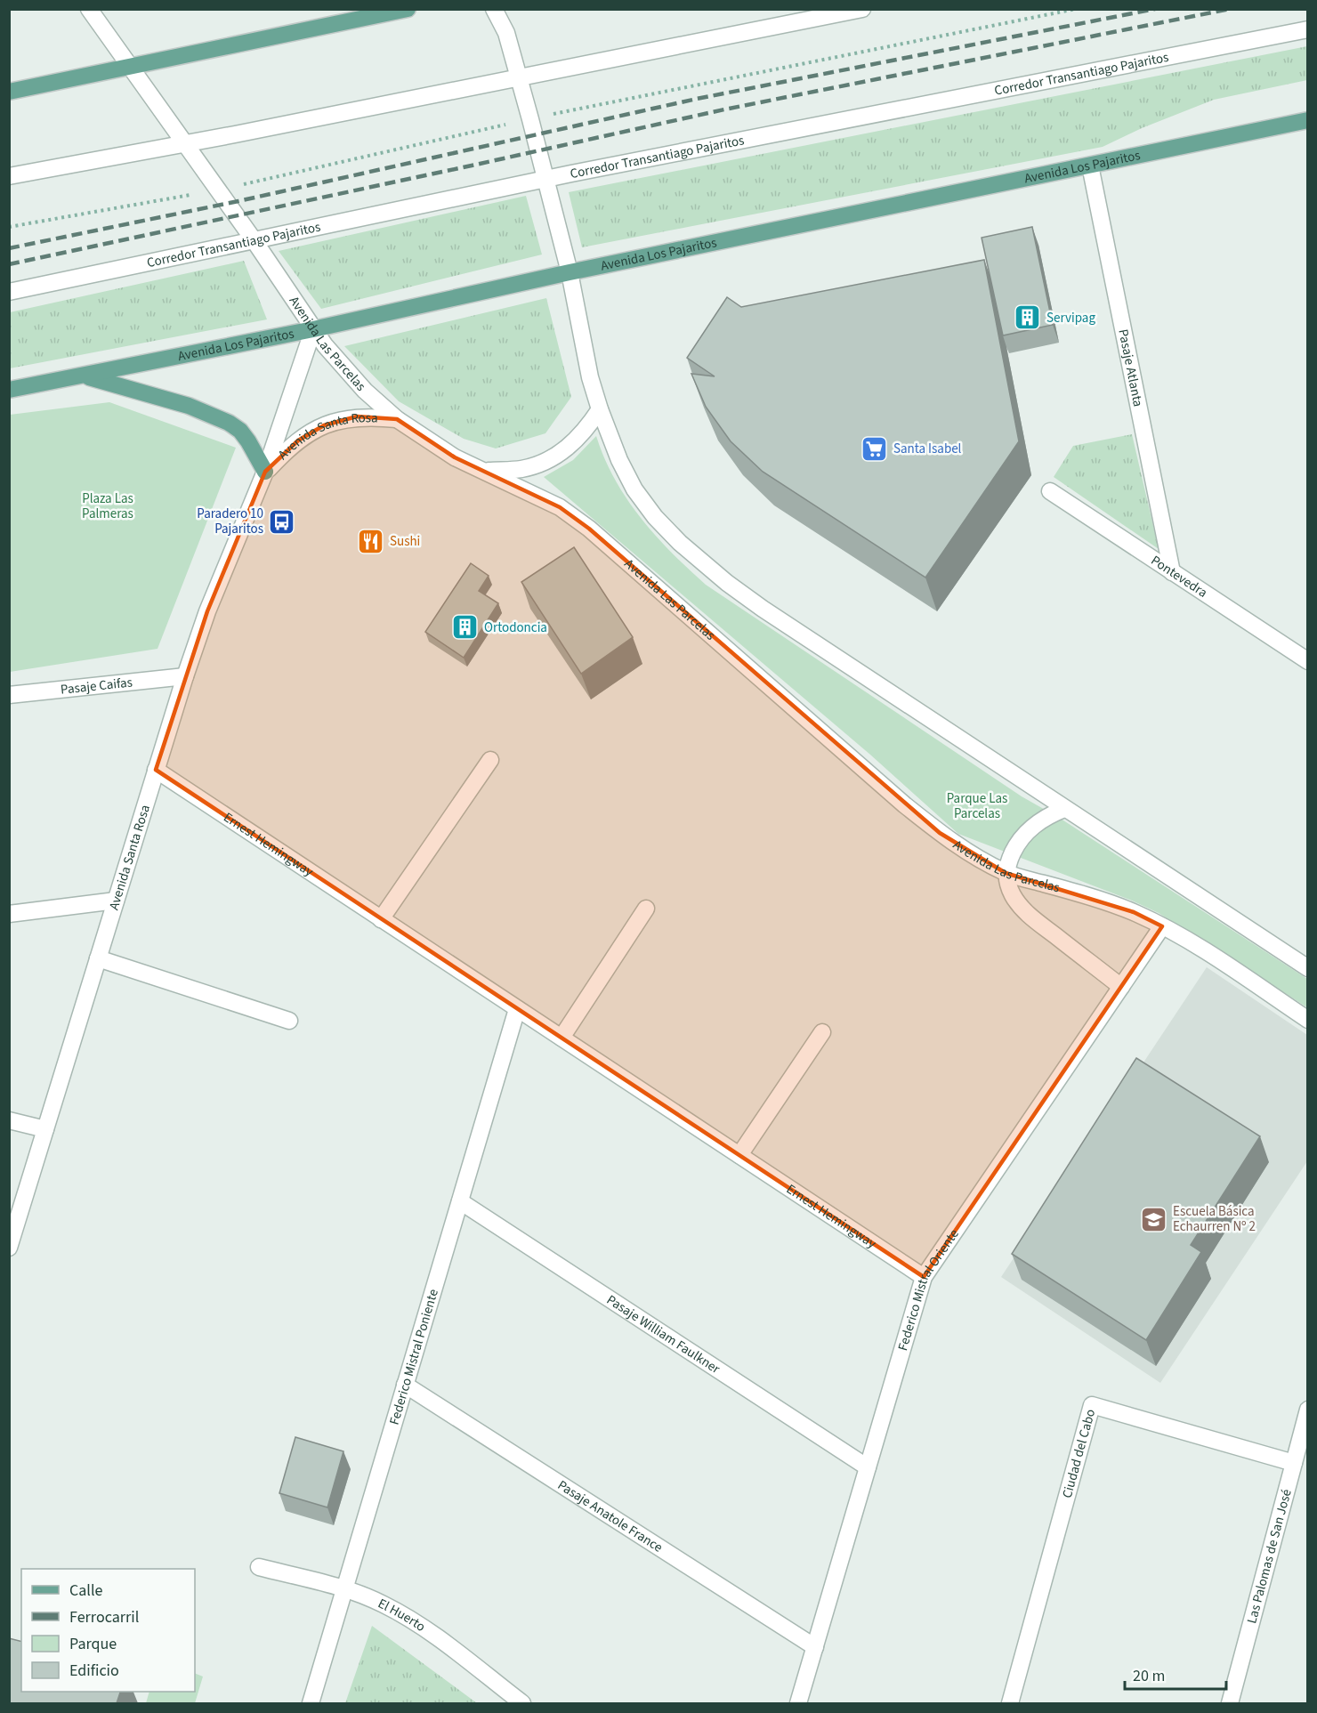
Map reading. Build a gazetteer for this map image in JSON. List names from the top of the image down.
{
  "streets": {
    "main road": ["Avenida Los Pajaritos"],
    "street": [
      "Corredor Transantiago Pajaritos",
      "Avenida Las Parcelas",
      "Pasaje Atlanta",
      "Avenida Santa Rosa",
      "Pontevedra",
      "Pasaje Caifas",
      "Ernest Hemingway",
      "Federico Mistral Oriente",
      "Pasaje William Faulkner",
      "Federico Mistral Poniente",
      "Ciudad del Cabo",
      "Pasaje Anatole France",
      "Las Palomas de San José",
      "El Huerto"
    ]
  },
  "crossings": [
    ["Corredor Transantiago Pajaritos", "Avenida Las Parcelas"],
    ["Avenida Los Pajaritos", "Avenida Las Parcelas"],
    ["Avenida Los Pajaritos", "Pasaje Atlanta"],
    ["Avenida Los Pajaritos", "Avenida Santa Rosa"],
    ["Avenida Las Parcelas", "Avenida Santa Rosa"],
    ["Avenida Las Parcelas", "Federico Mistral Oriente"],
    ["Pasaje Atlanta", "Pontevedra"],
    ["Avenida Santa Rosa", "Pasaje Caifas"],
    ["Avenida Santa Rosa", "Ernest Hemingway"],
    ["Ernest Hemingway", "Federico Mistral Oriente"],
    ["Ernest Hemingway", "Federico Mistral Poniente"],
    ["Federico Mistral Oriente", "Pasaje William Faulkner"],
    ["Federico Mistral Oriente", "Pasaje Anatole France"],
    ["Pasaje William Faulkner", "Federico Mistral Poniente"],
    ["Federico Mistral Poniente", "Pasaje Anatole France"],
    ["Federico Mistral Poniente", "El Huerto"],
    ["Ciudad del Cabo", "Las Palomas de San José"]
  ],
  "parks": ["Plaza Las Palmeras", "Parque Las Parcelas"],
  "places": {
    "building": ["Servipag", "Ortodoncia"],
    "supermarket": ["Santa Isabel"],
    "bus stop": ["Paradero 10 Pajaritos"],
    "restaurant": ["Sushi"],
    "school or university": ["Escuela Básica Echaurren Nº 2"]
  },
  "legend": [
    "Calle",
    "Ferrocarril",
    "Parque",
    "Edificio"
  ],
  "scale_bar": "20 m"
}
